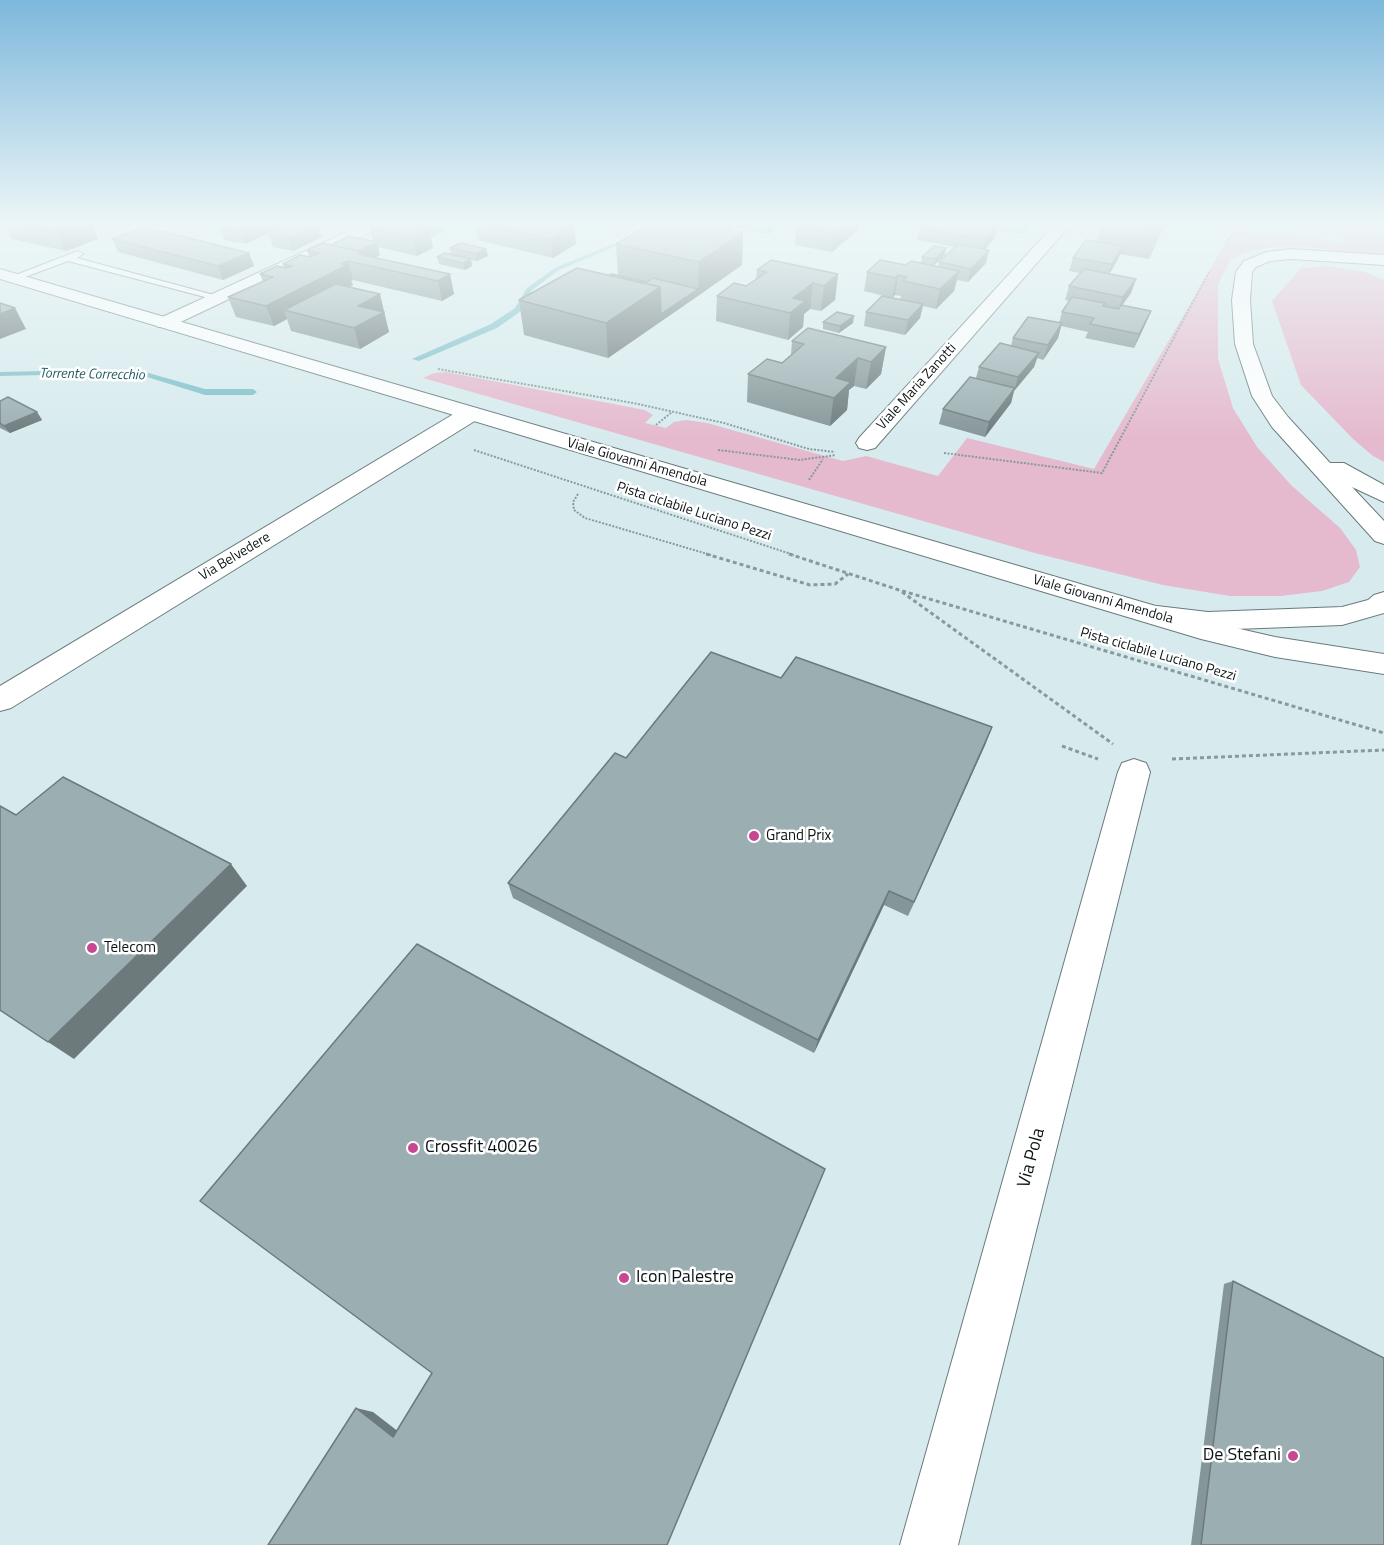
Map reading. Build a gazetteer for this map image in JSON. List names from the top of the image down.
{
  "streets": {
    "main road": [
      "Viale Maria Zanotti",
      "Viale Giovanni Amendola",
      "Via Belvedere",
      "Via Pola"
    ],
    "path": ["Pista ciclabile Luciano Pezzi"]
  },
  "crossings": [
    ["Viale Giovanni Amendola", "Via Belvedere"],
    ["Pista ciclabile Luciano Pezzi", "Via Belvedere"]
  ],
  "water": ["Torrente Correcchio"],
  "places": [
    "Grand Prix",
    "Telecom",
    "Crossfit 40026",
    "Icon Palestre",
    "De Stefani"
  ]
}
